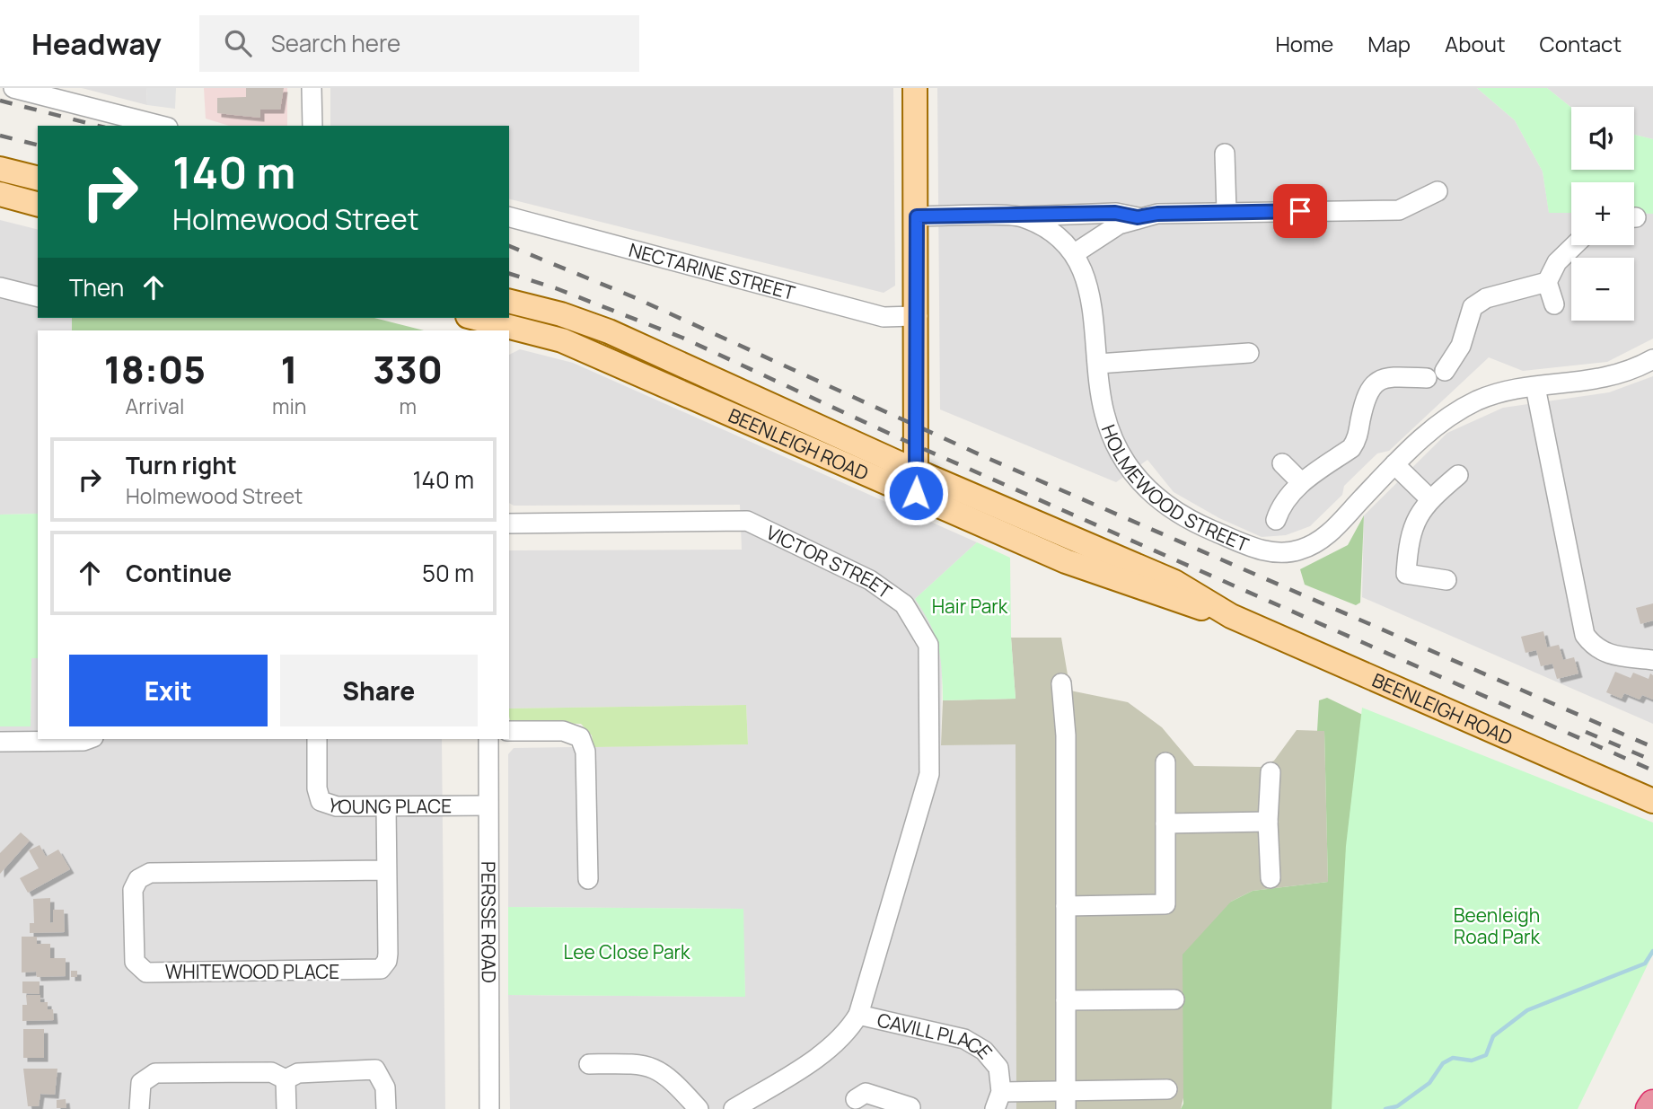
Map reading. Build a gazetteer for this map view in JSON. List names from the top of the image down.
{
  "streets": {
    "main road": ["BEENLEIGH ROAD"],
    "street": [
      "NECTARINE STREET",
      "HOLMEWOOD STREET",
      "VICTOR STREET",
      "YOUNG PLACE",
      "PERSSE ROAD",
      "WHITEWOOD PLACE",
      "CAVILL PLACE"
    ]
  },
  "crossings": [
    ["VICTOR STREET", "CAVILL PLACE"],
    ["YOUNG PLACE", "PERSSE ROAD"],
    ["YOUNG PLACE", "WHITEWOOD PLACE"]
  ],
  "parks": ["Hair Park", "Beenleigh Road Park", "Lee Close Park"],
  "page": {
    "header": "Headway",
    "search": "Search here",
    "nav": [
      "Home",
      "Map",
      "About",
      "Contact"
    ],
    "map_buttons": ["+", "−"],
    "turn": ["140 m", "Holmewood Street"],
    "then": "Then",
    "eta": [
      "18:05",
      "Arrival",
      "1",
      "min",
      "330",
      "m"
    ],
    "list": [
      {
        "name": "Turn right",
        "note": "Holmewood Street",
        "value": "140 m"
      },
      {
        "name": "Continue",
        "value": "50 m"
      }
    ],
    "buttons": ["Exit", "Share"]
  }
}
